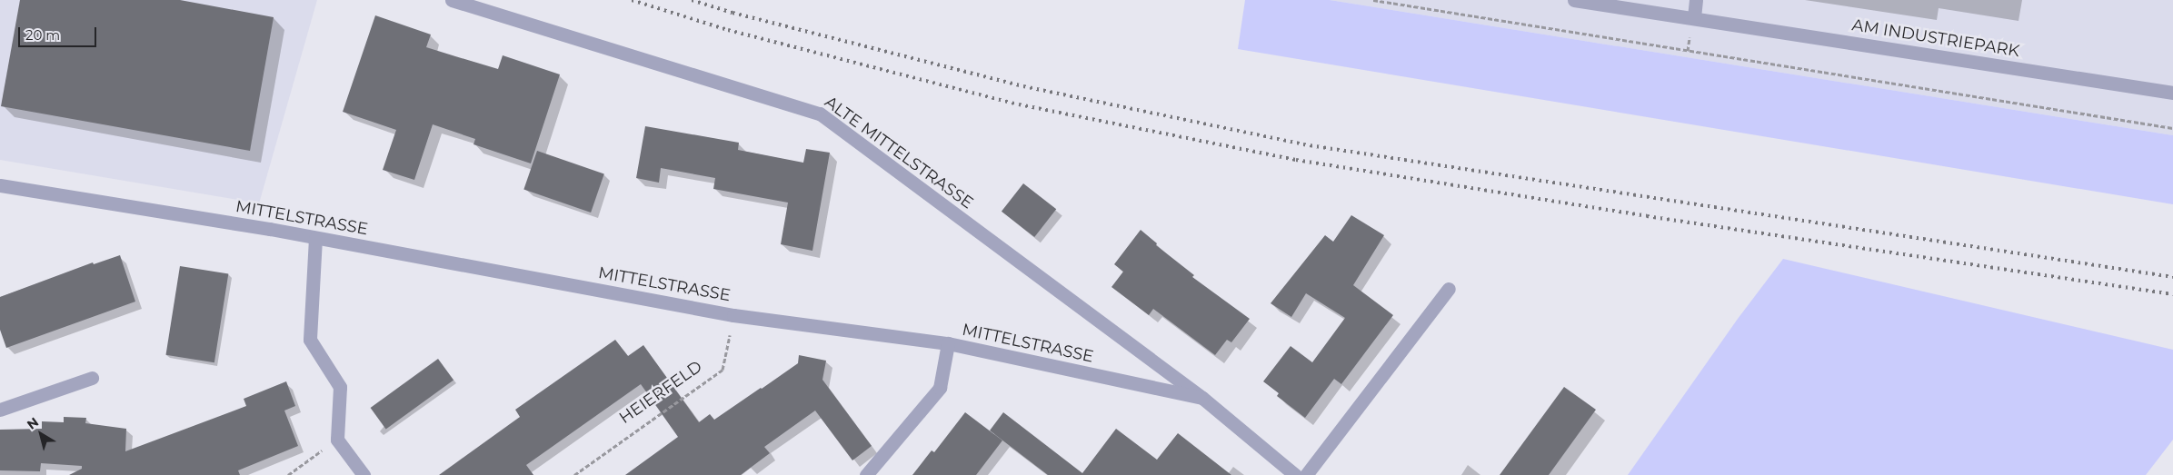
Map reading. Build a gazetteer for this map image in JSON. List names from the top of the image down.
{
  "streets": {
    "street": ["AM INDUSTRIEPARK", "ALTE MITTELSTRASSE", "MITTELSTRASSE"],
    "path": ["HEIERFELD"]
  },
  "crossings": [
    ["ALTE MITTELSTRASSE", "MITTELSTRASSE"],
    ["MITTELSTRASSE", "HEIERFELD"]
  ],
  "scale_bar": "20 m",
  "north": "top left"
}
